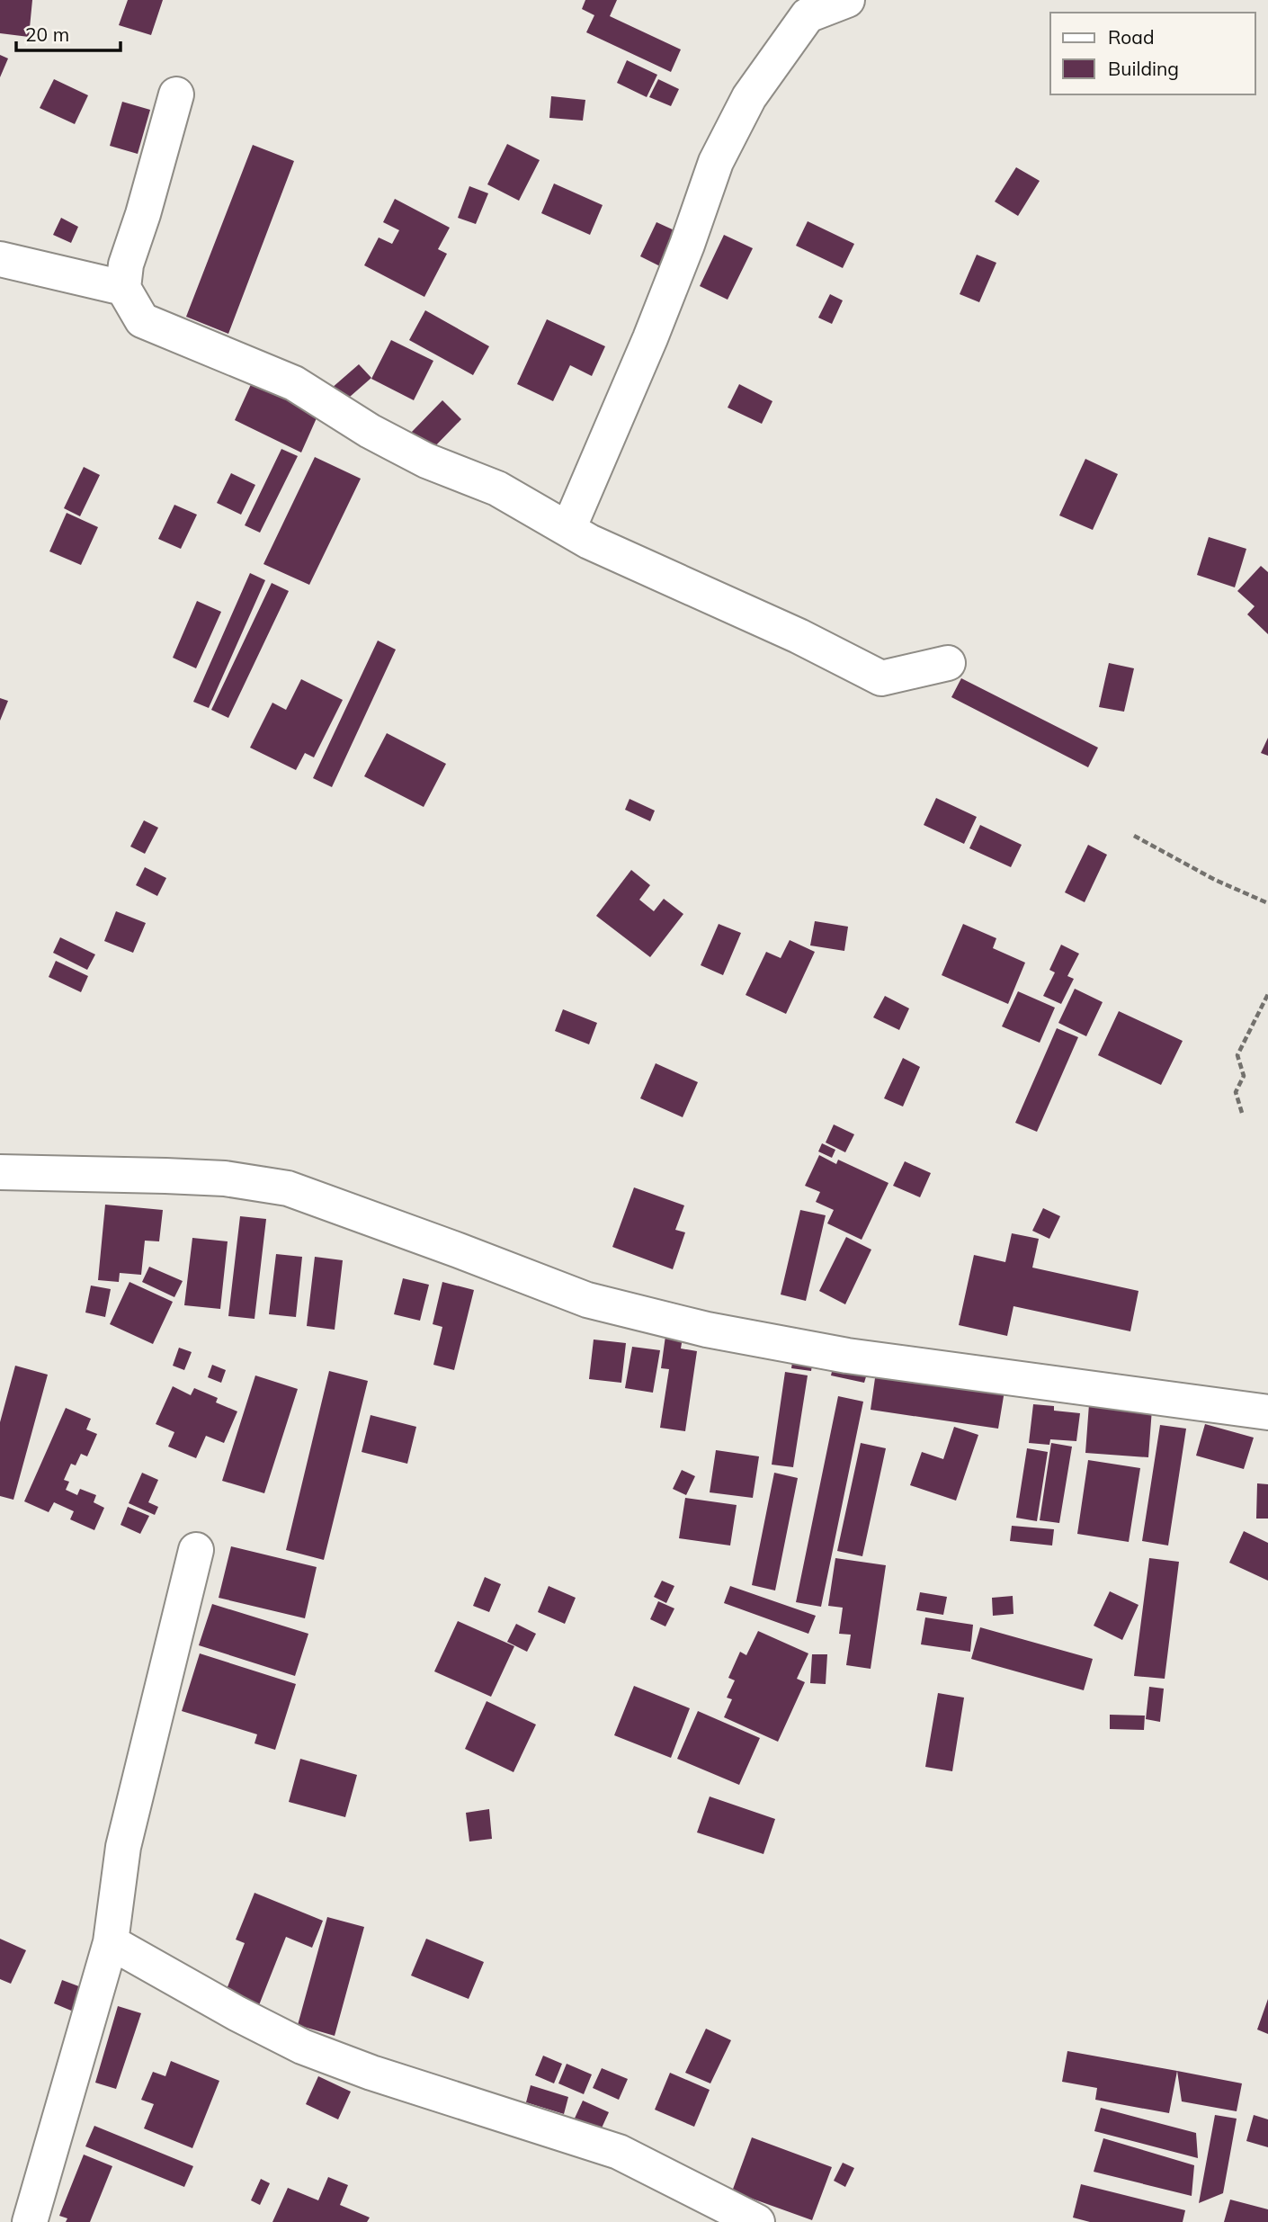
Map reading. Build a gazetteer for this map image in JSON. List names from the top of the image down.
{
  "legend": ["Road", "Building"],
  "scale_bar": "20 m"
}
